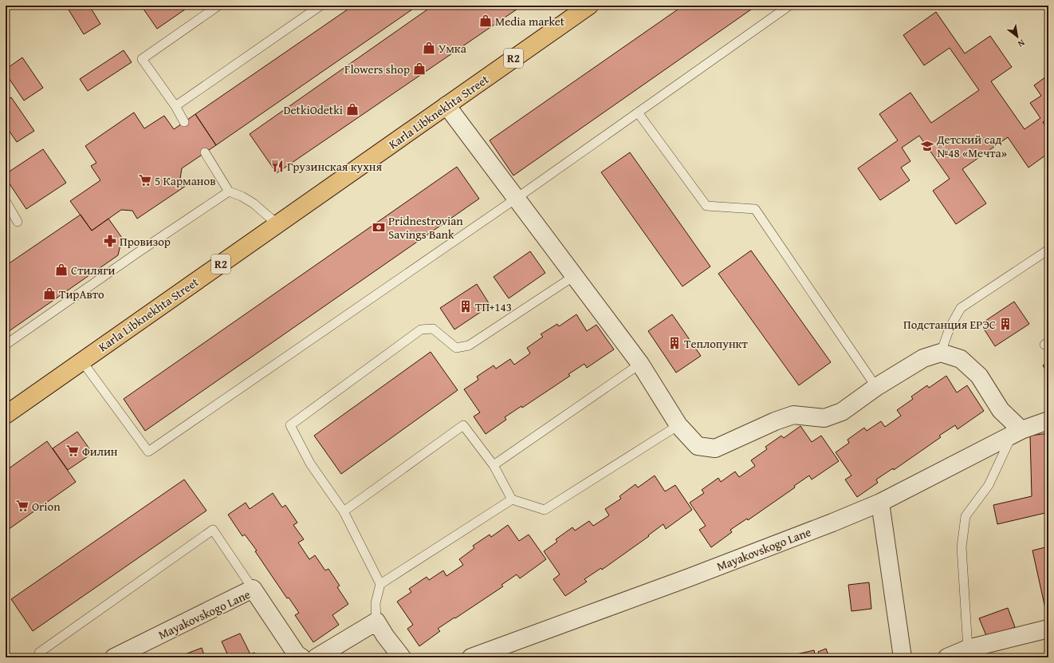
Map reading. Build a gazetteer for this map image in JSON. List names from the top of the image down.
{
  "streets": {
    "main road": ["R2", "Karla Libknekhta Street"],
    "street": ["Mayakovskogo Lane"]
  },
  "places": {
    "shop": [
      "Media market",
      "Умка",
      "Flowers shop",
      "DetkiOdetki",
      "Стиляги",
      "ТирАвто"
    ],
    "school or university": ["Детский сад №48 «Мечта»"],
    "restaurant": ["Грузинская кухня"],
    "supermarket": ["5 Карманов", "Филин", "Orion"],
    "bank": ["Pridnestrovian Savings Bank"],
    "pharmacy": ["Провизор"],
    "building": ["ТП+143", "Подстанция ЕРЭС", "Теплопункт"]
  },
  "north": "bottom right"
}
